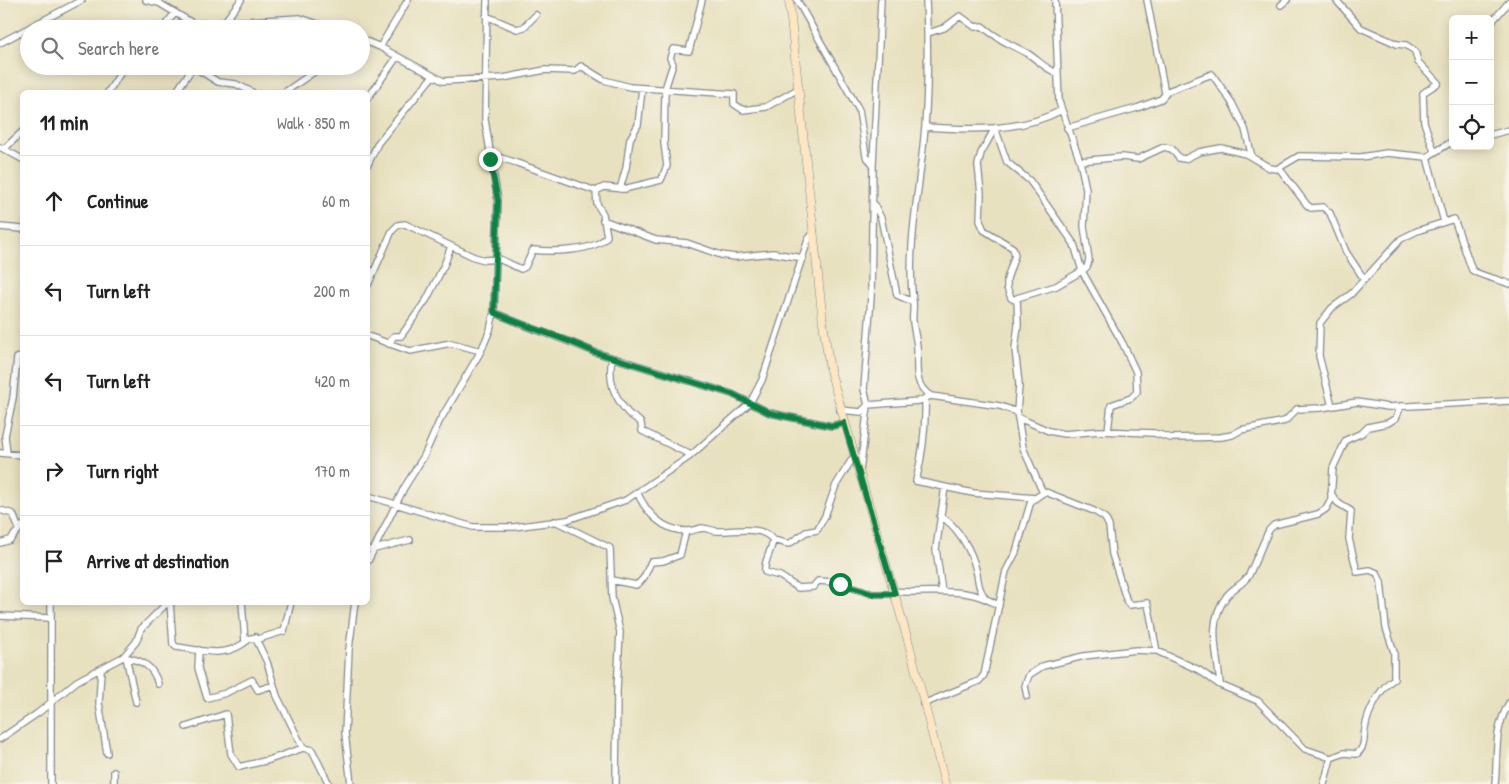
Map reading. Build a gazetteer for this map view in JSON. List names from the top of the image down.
{
  "page": {
    "map_buttons": ["+", "−"],
    "search": "Search here",
    "heading": ["11 min", "Walk · 850 m"],
    "list": [
      ["Continue", "60 m"],
      ["Turn left", "200 m"],
      ["Turn left", "420 m"],
      ["Turn right", "170 m"],
      "Arrive at destination"
    ]
  }
}
